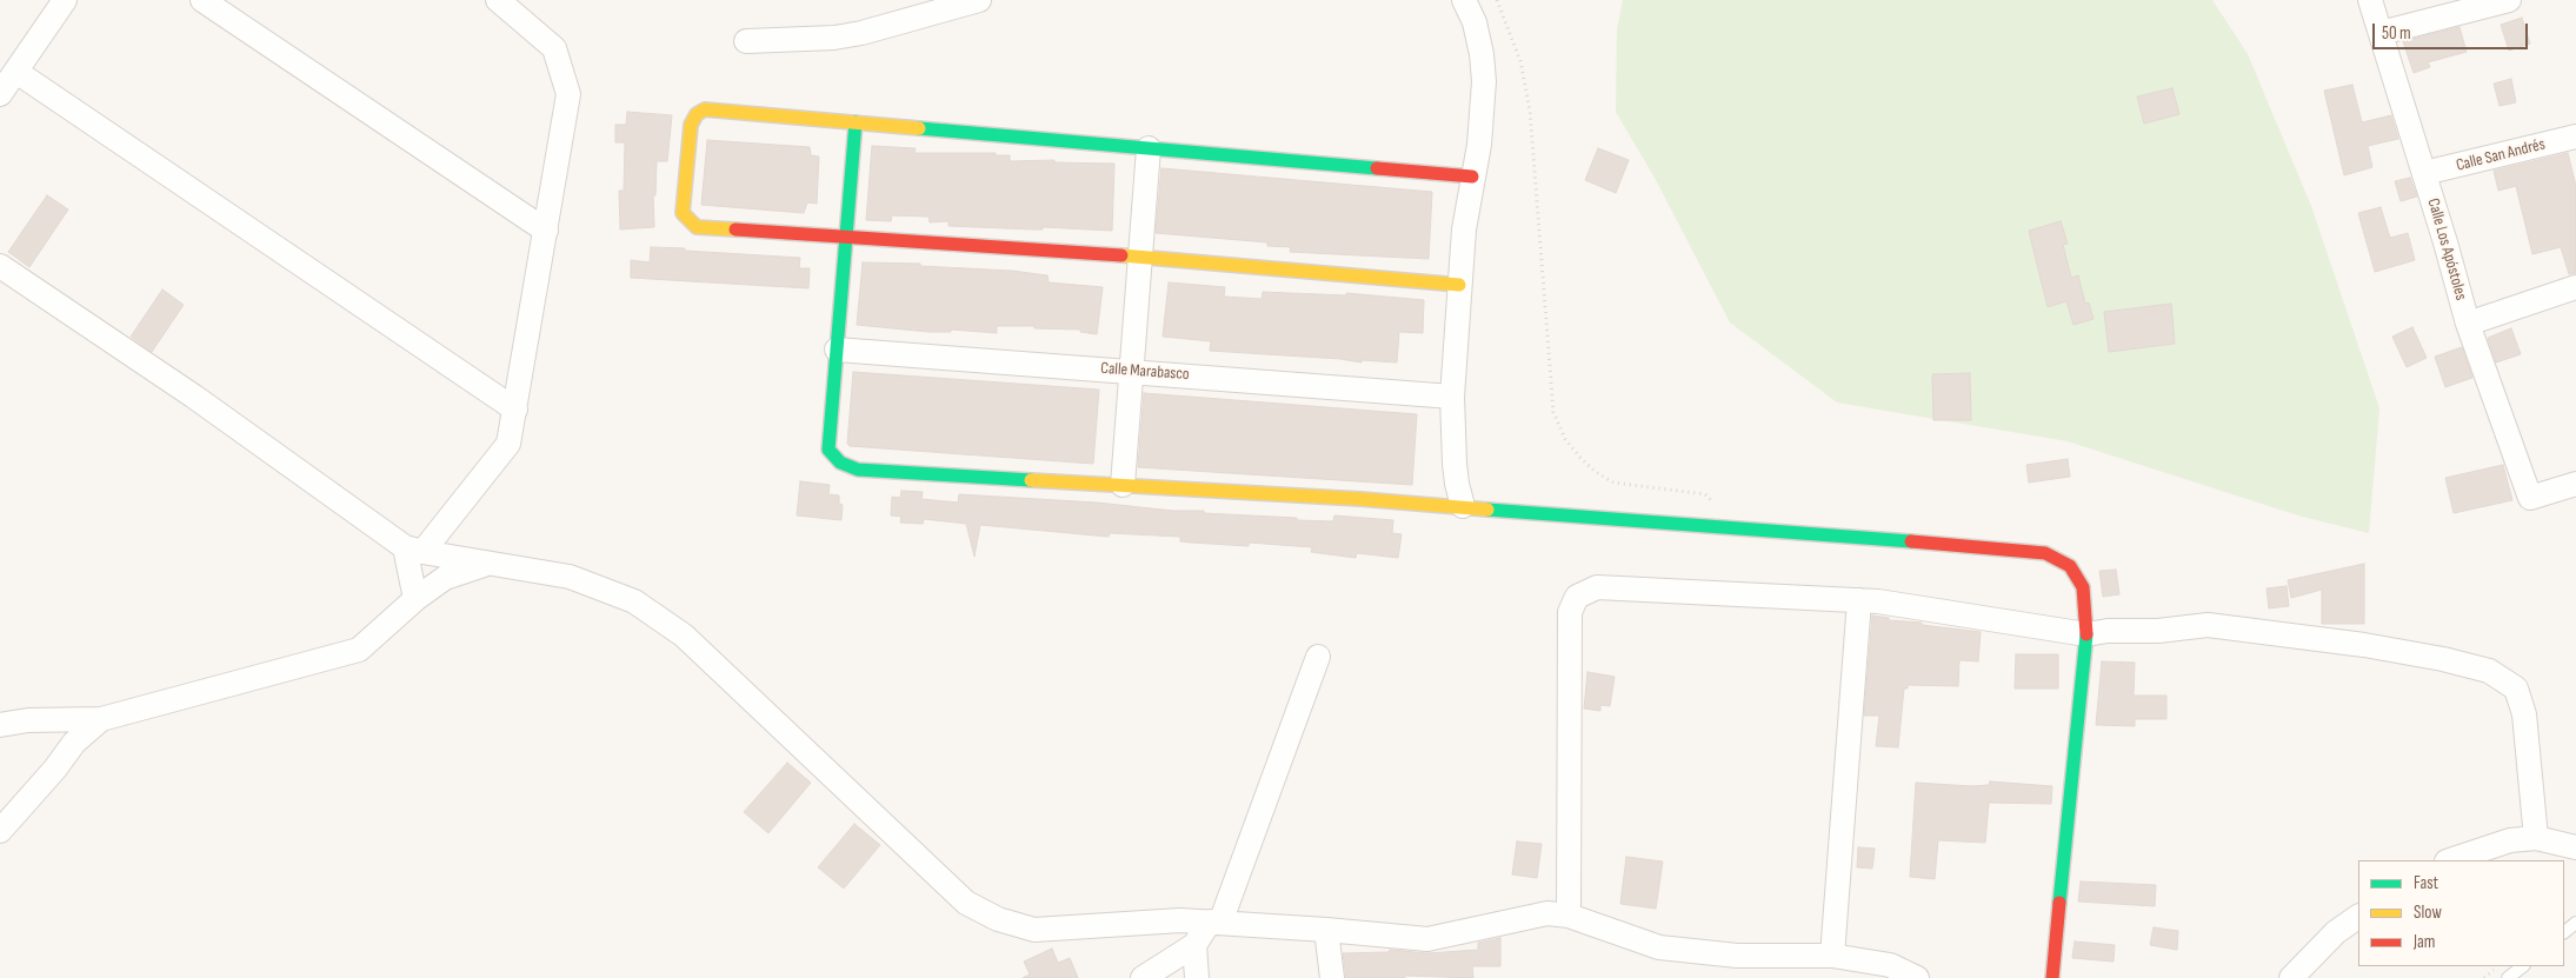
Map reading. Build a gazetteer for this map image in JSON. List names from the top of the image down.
{
  "streets": {
    "street": ["Calle San Andrés", "Calle Los Apóstoles", "Calle Marabasco"]
  },
  "crossings": [
    ["Calle San Andrés", "Calle Los Apóstoles"]
  ],
  "legend": ["Fast", "Slow", "Jam"],
  "scale_bar": "50 m"
}
